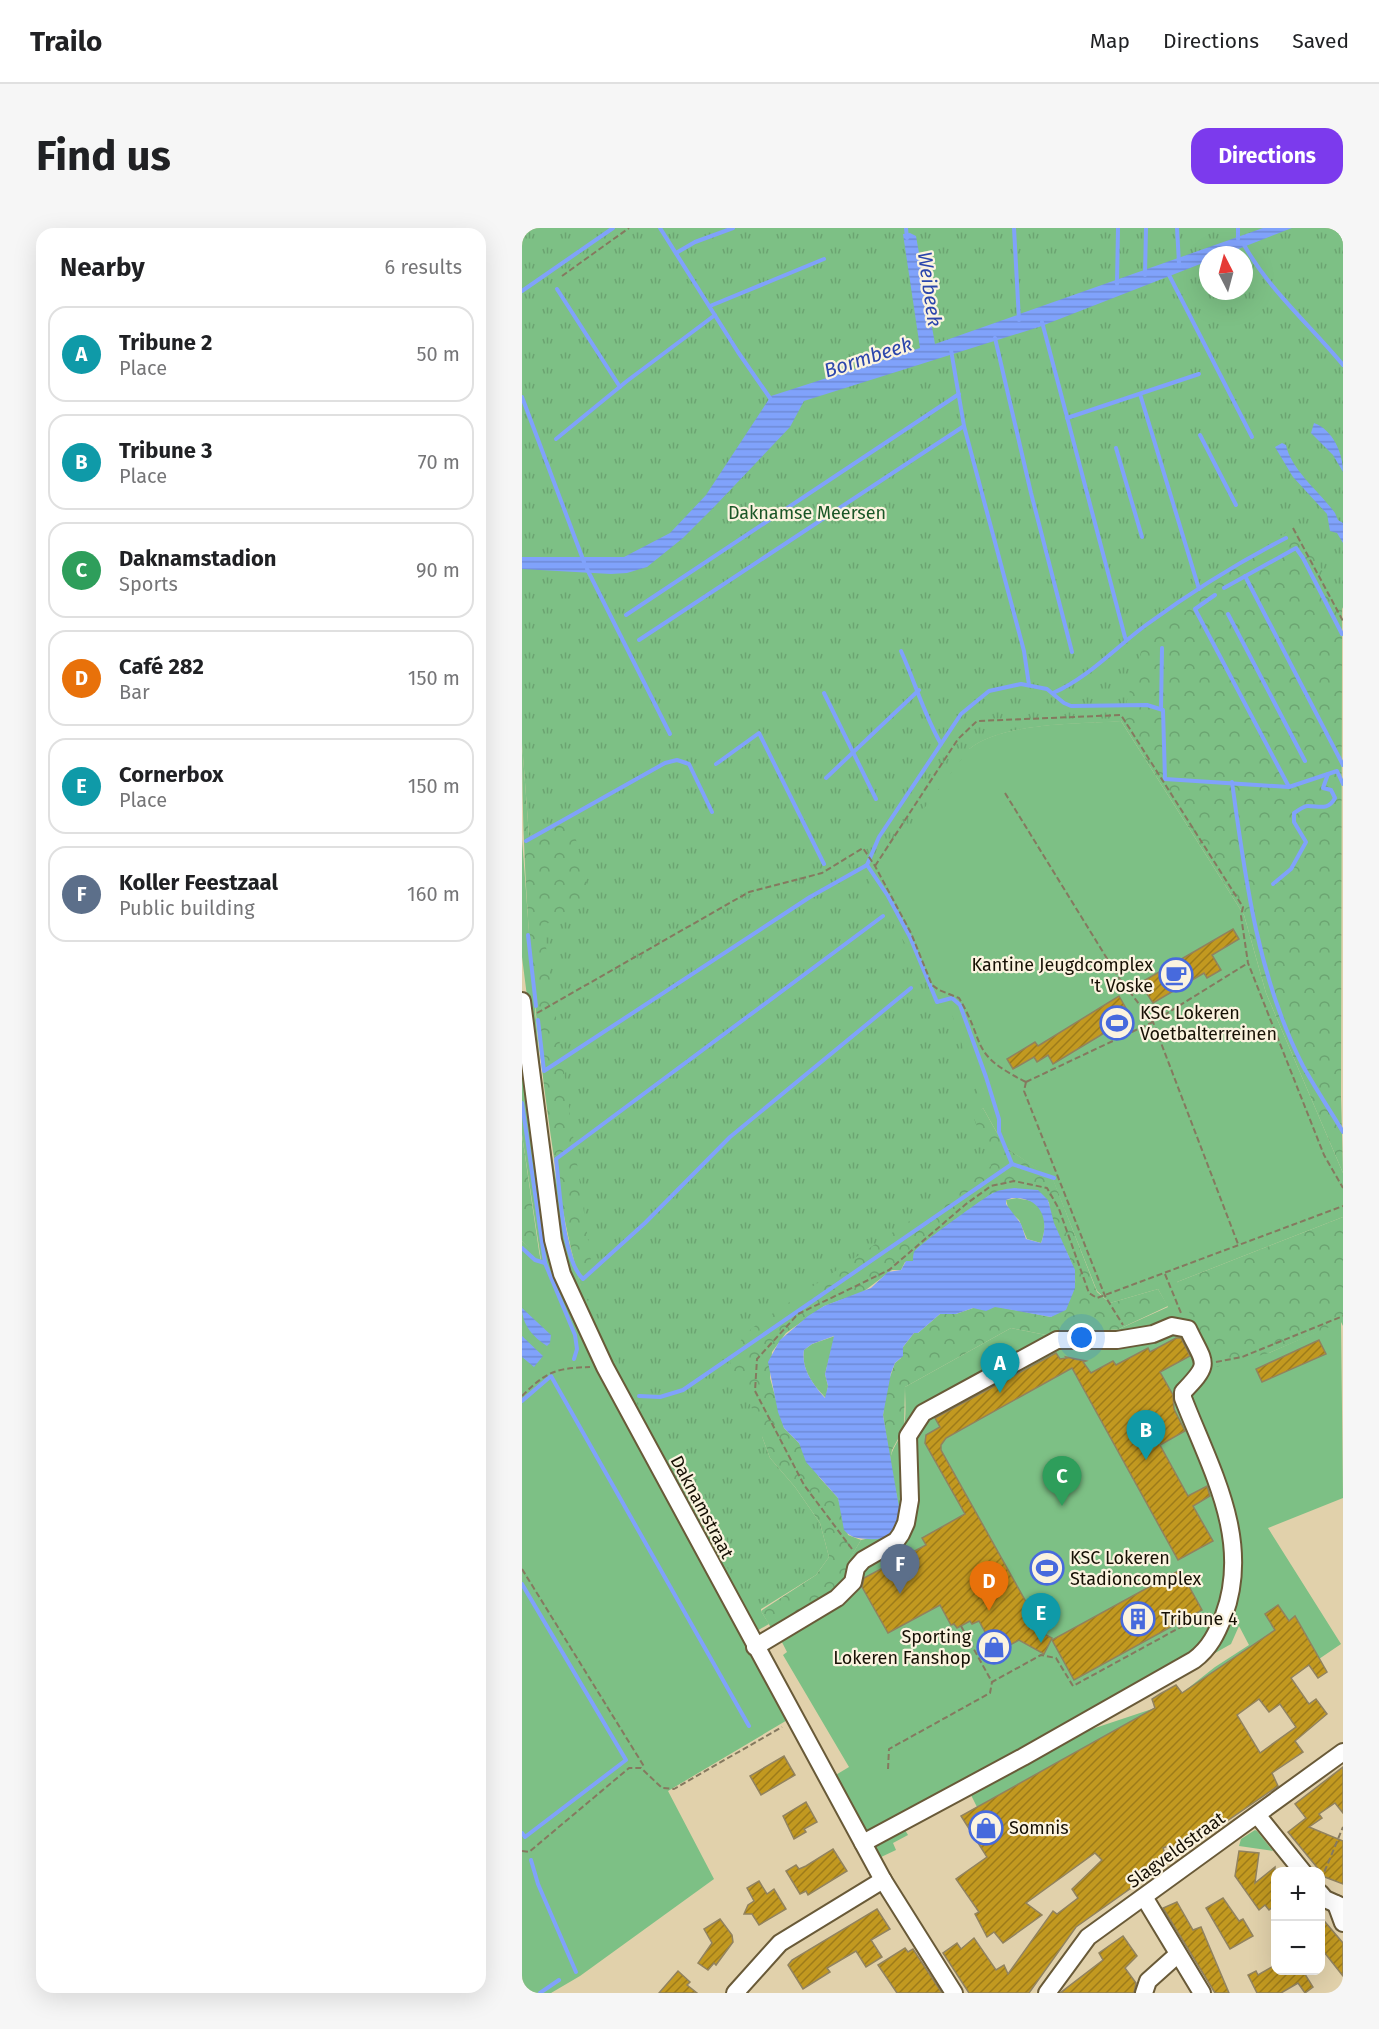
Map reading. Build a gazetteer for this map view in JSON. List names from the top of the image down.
{
  "streets": {
    "street": ["Daknamstraat", "Slagveldstraat"]
  },
  "water": ["Weibeek", "Bormbeek"],
  "parks": ["Daknamse Meersen"],
  "places": {
    "cafe": ["Kantine Jeugdcomplex 't Voske"],
    "sports": ["KSC Lokeren Voetbalterreinen", "KSC Lokeren Stadioncomplex"],
    "building": ["Tribune 4"],
    "shop": ["Sporting Lokeren Fanshop", "Somnis"]
  },
  "north": "top",
  "page": {
    "header": "Trailo",
    "nav": ["Map", "Directions", "Saved"],
    "buttons": "Directions",
    "title": "Find us",
    "heading": ["Nearby", "6 results"],
    "list": [
      {
        "mark": "A",
        "name": "Tribune 2",
        "note": "Place",
        "value": "50 m"
      },
      {
        "mark": "B",
        "name": "Tribune 3",
        "note": "Place",
        "value": "70 m"
      },
      {
        "mark": "C",
        "name": "Daknamstadion",
        "note": "Sports",
        "value": "90 m"
      },
      {
        "mark": "D",
        "name": "Café 282",
        "note": "Bar",
        "value": "150 m"
      },
      {
        "mark": "E",
        "name": "Cornerbox",
        "note": "Place",
        "value": "150 m"
      },
      {
        "mark": "F",
        "name": "Koller Feestzaal",
        "note": "Public building",
        "value": "160 m"
      }
    ],
    "pins": [
      "A",
      "B",
      "C",
      "F",
      "D",
      "E"
    ],
    "map_buttons": ["+", "−"]
  }
}
